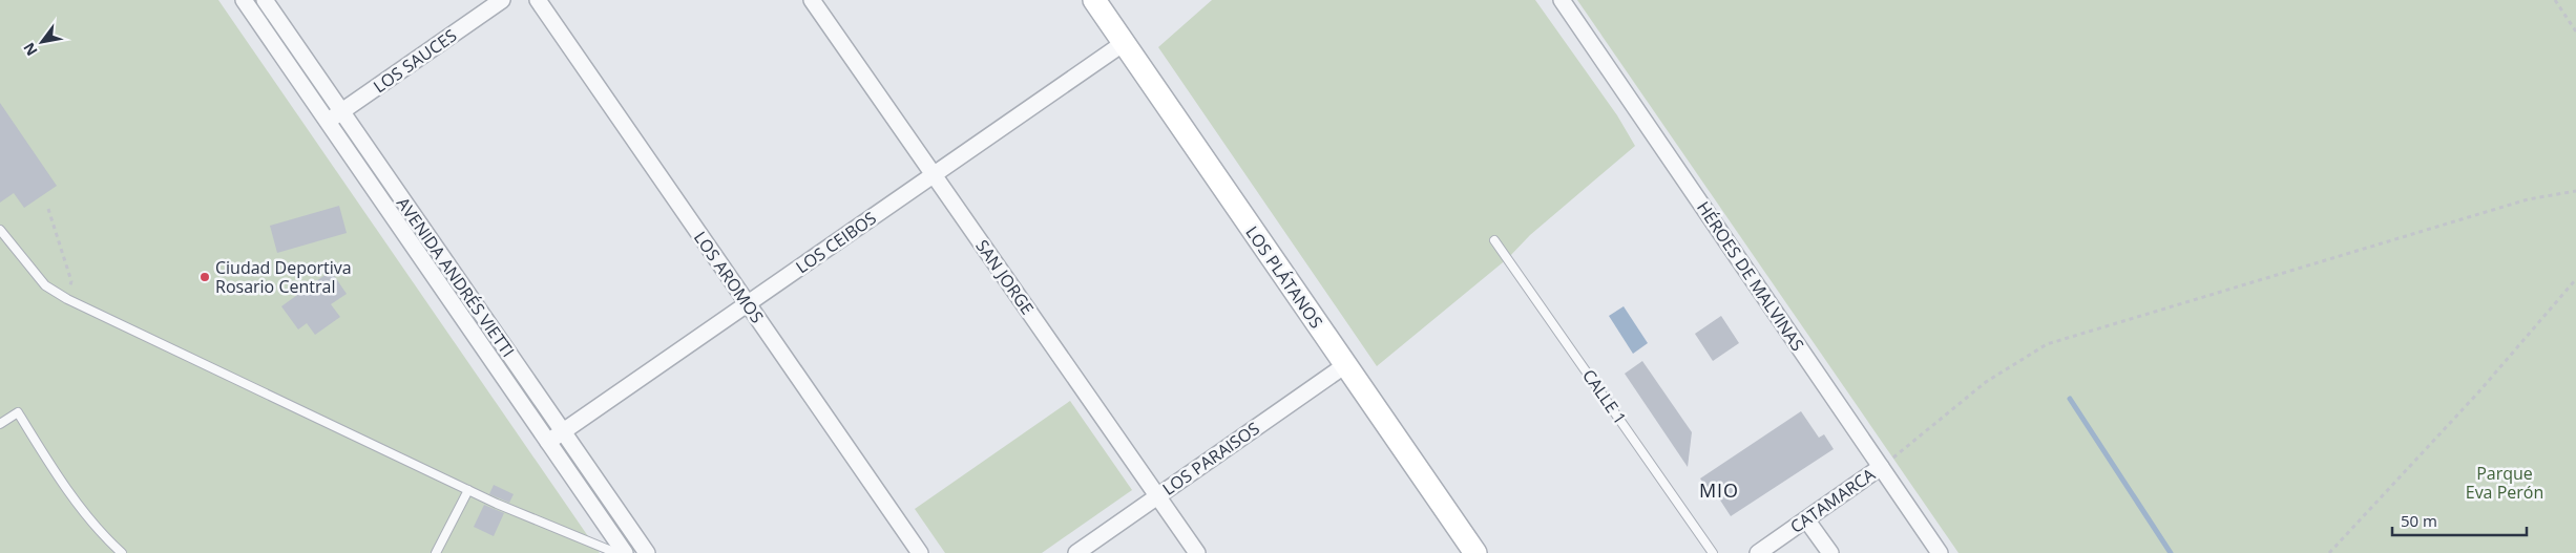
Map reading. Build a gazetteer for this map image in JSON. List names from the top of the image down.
{
  "streets": {
    "street": [
      "LOS SAUCES",
      "LOS CEIBOS",
      "HÉROES DE MALVINAS",
      "AVENIDA ANDRÉS VIETTI",
      "LOS AROMOS",
      "SAN JORGE",
      "LOS PLÁTANOS",
      "LOS PARAISOS",
      "CATAMARCA"
    ],
    "lane": ["CALLE 1"]
  },
  "crossings": [
    ["LOS SAUCES", "AVENIDA ANDRÉS VIETTI"],
    ["LOS CEIBOS", "AVENIDA ANDRÉS VIETTI"],
    ["LOS CEIBOS", "LOS AROMOS"],
    ["LOS CEIBOS", "SAN JORGE"],
    ["LOS CEIBOS", "LOS PLÁTANOS"],
    ["HÉROES DE MALVINAS", "CATAMARCA"],
    ["SAN JORGE", "LOS PARAISOS"],
    ["LOS PLÁTANOS", "LOS PARAISOS"]
  ],
  "districts": ["MIO"],
  "parks": ["Parque Eva Perón"],
  "places": ["Ciudad Deportiva Rosario Central"],
  "scale_bar": "50 m",
  "north": "bottom left"
}
